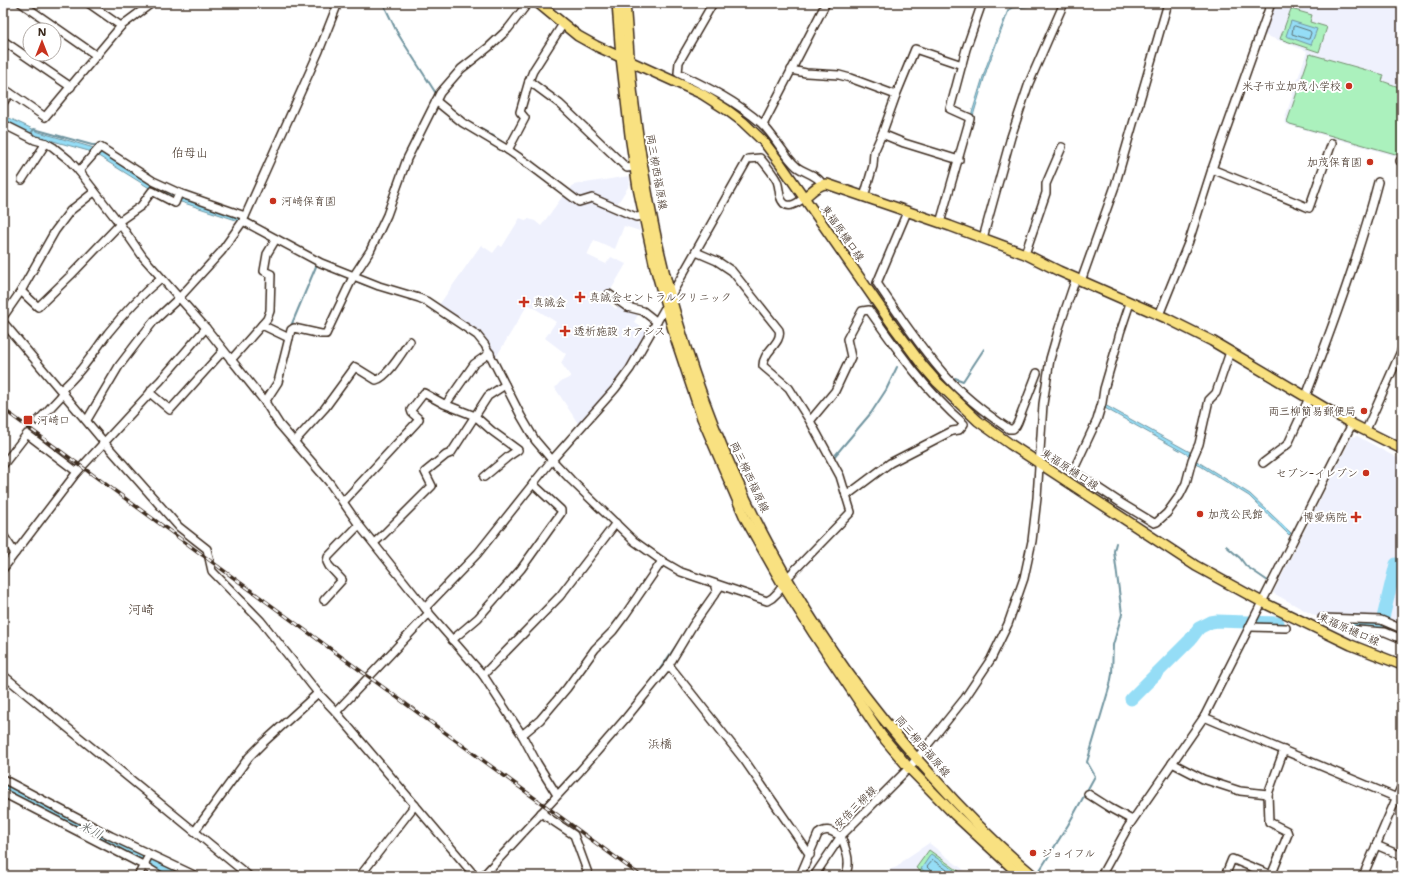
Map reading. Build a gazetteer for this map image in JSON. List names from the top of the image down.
{
  "streets": {
    "main road": ["両三柳西福原線", "東福原樋口線"],
    "street": ["安倍三柳線"]
  },
  "crossings": [
    ["両三柳西福原線", "東福原樋口線"],
    ["両三柳西福原線", "安倍三柳線"],
    ["東福原樋口線", "安倍三柳線"]
  ],
  "districts": ["伯母山", "河崎", "浜橋"],
  "water": ["米川"],
  "places": {
    "other": [
      "米子市立加茂小学校",
      "加茂保育園",
      "河崎保育園",
      "両三柳簡易郵便局",
      "セブン-イレブン",
      "加茂公民館",
      "ジョイフル"
    ],
    "health": [
      "真誠会セントラルクリニック",
      "真誠会",
      "透析施設 オアシス",
      "博愛病院"
    ],
    "transit": ["河崎口"]
  },
  "north": "top"
}
